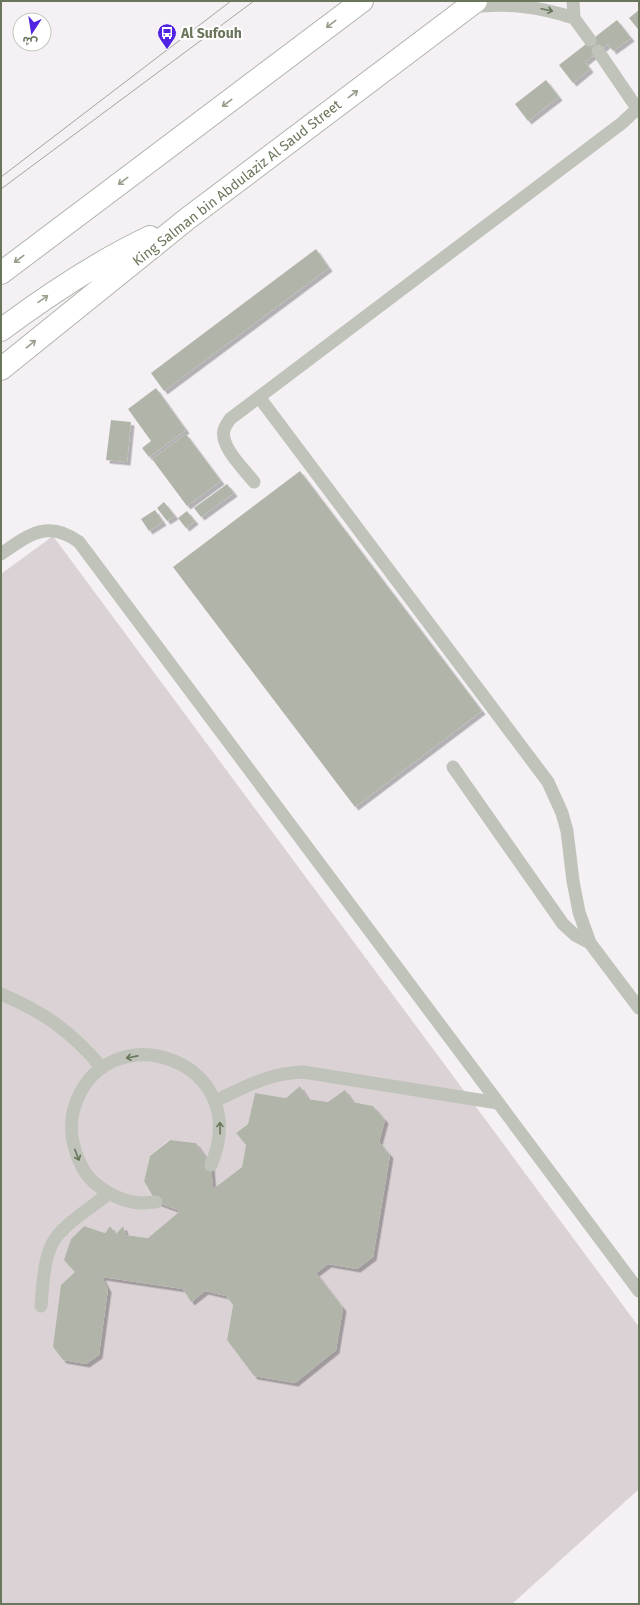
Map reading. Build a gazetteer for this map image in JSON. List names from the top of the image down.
{
  "streets": {
    "main road": ["King Salman bin Abdulaziz Al Saud Street"]
  },
  "places": {
    "bus stop": ["Al Sufouh"]
  },
  "north": "bottom"
}
